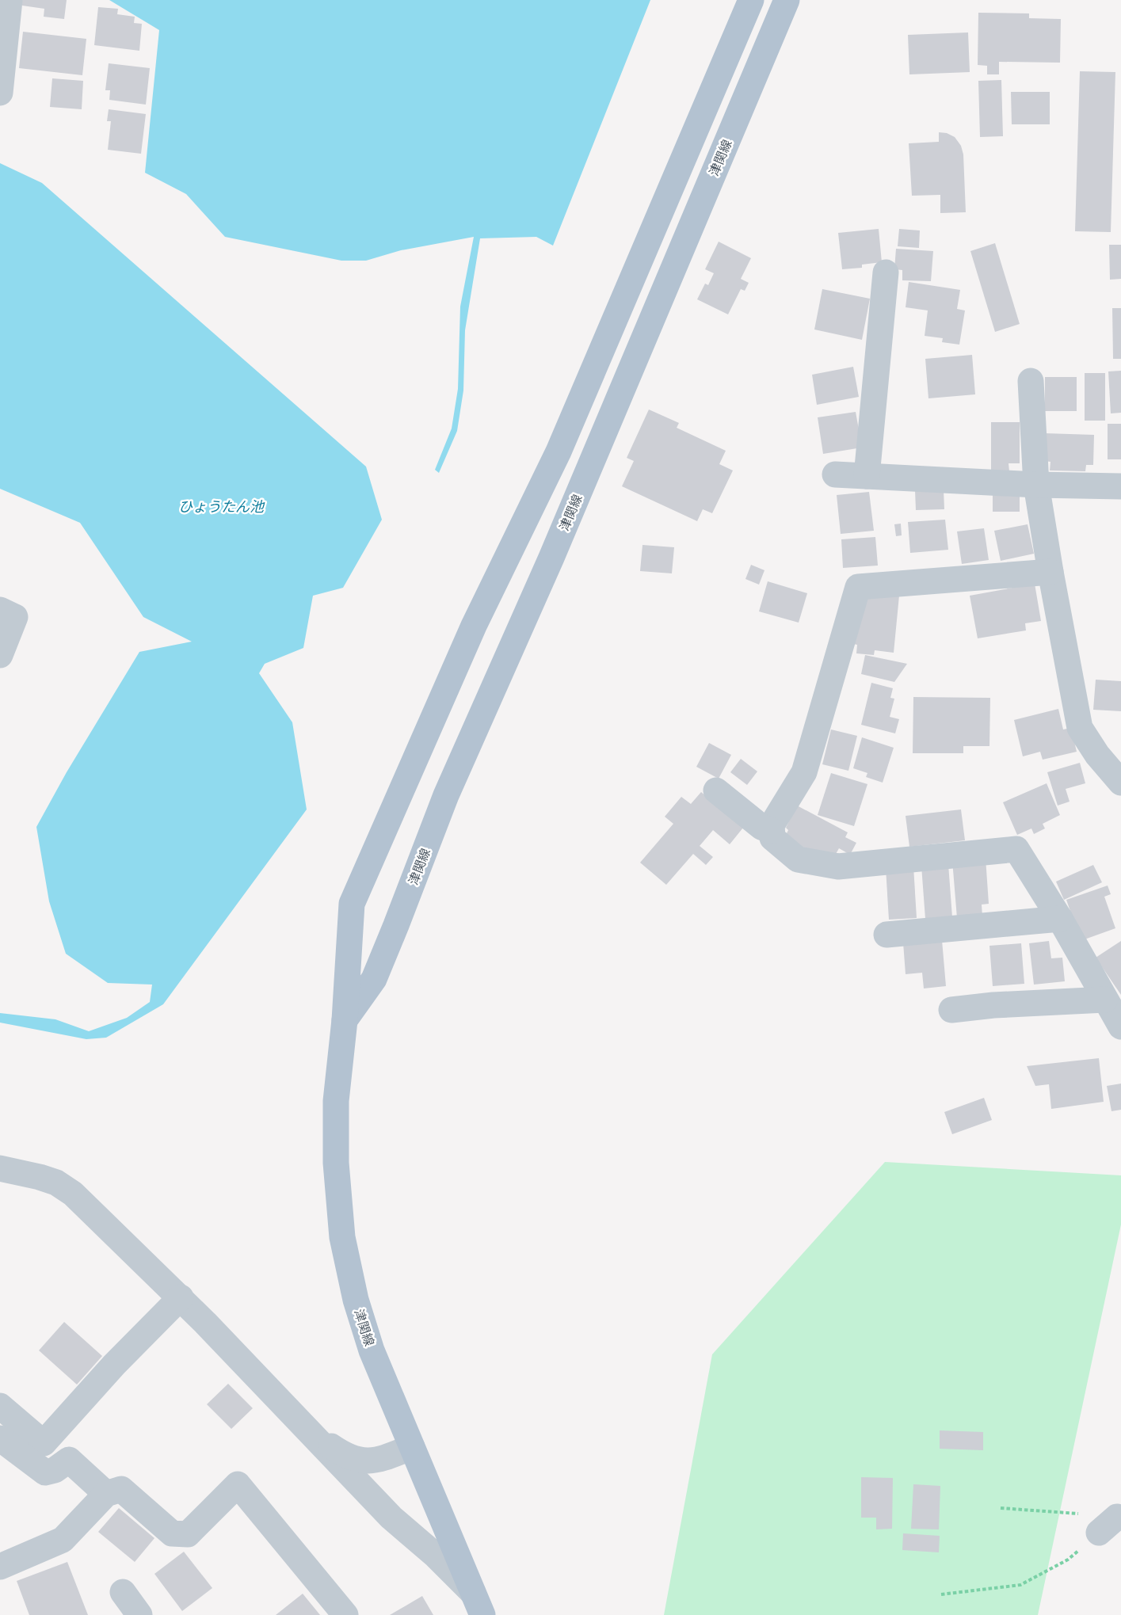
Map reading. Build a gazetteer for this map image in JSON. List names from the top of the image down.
{
  "streets": {
    "main road": ["津関線"]
  },
  "water": ["ひょうたん池"]
}
